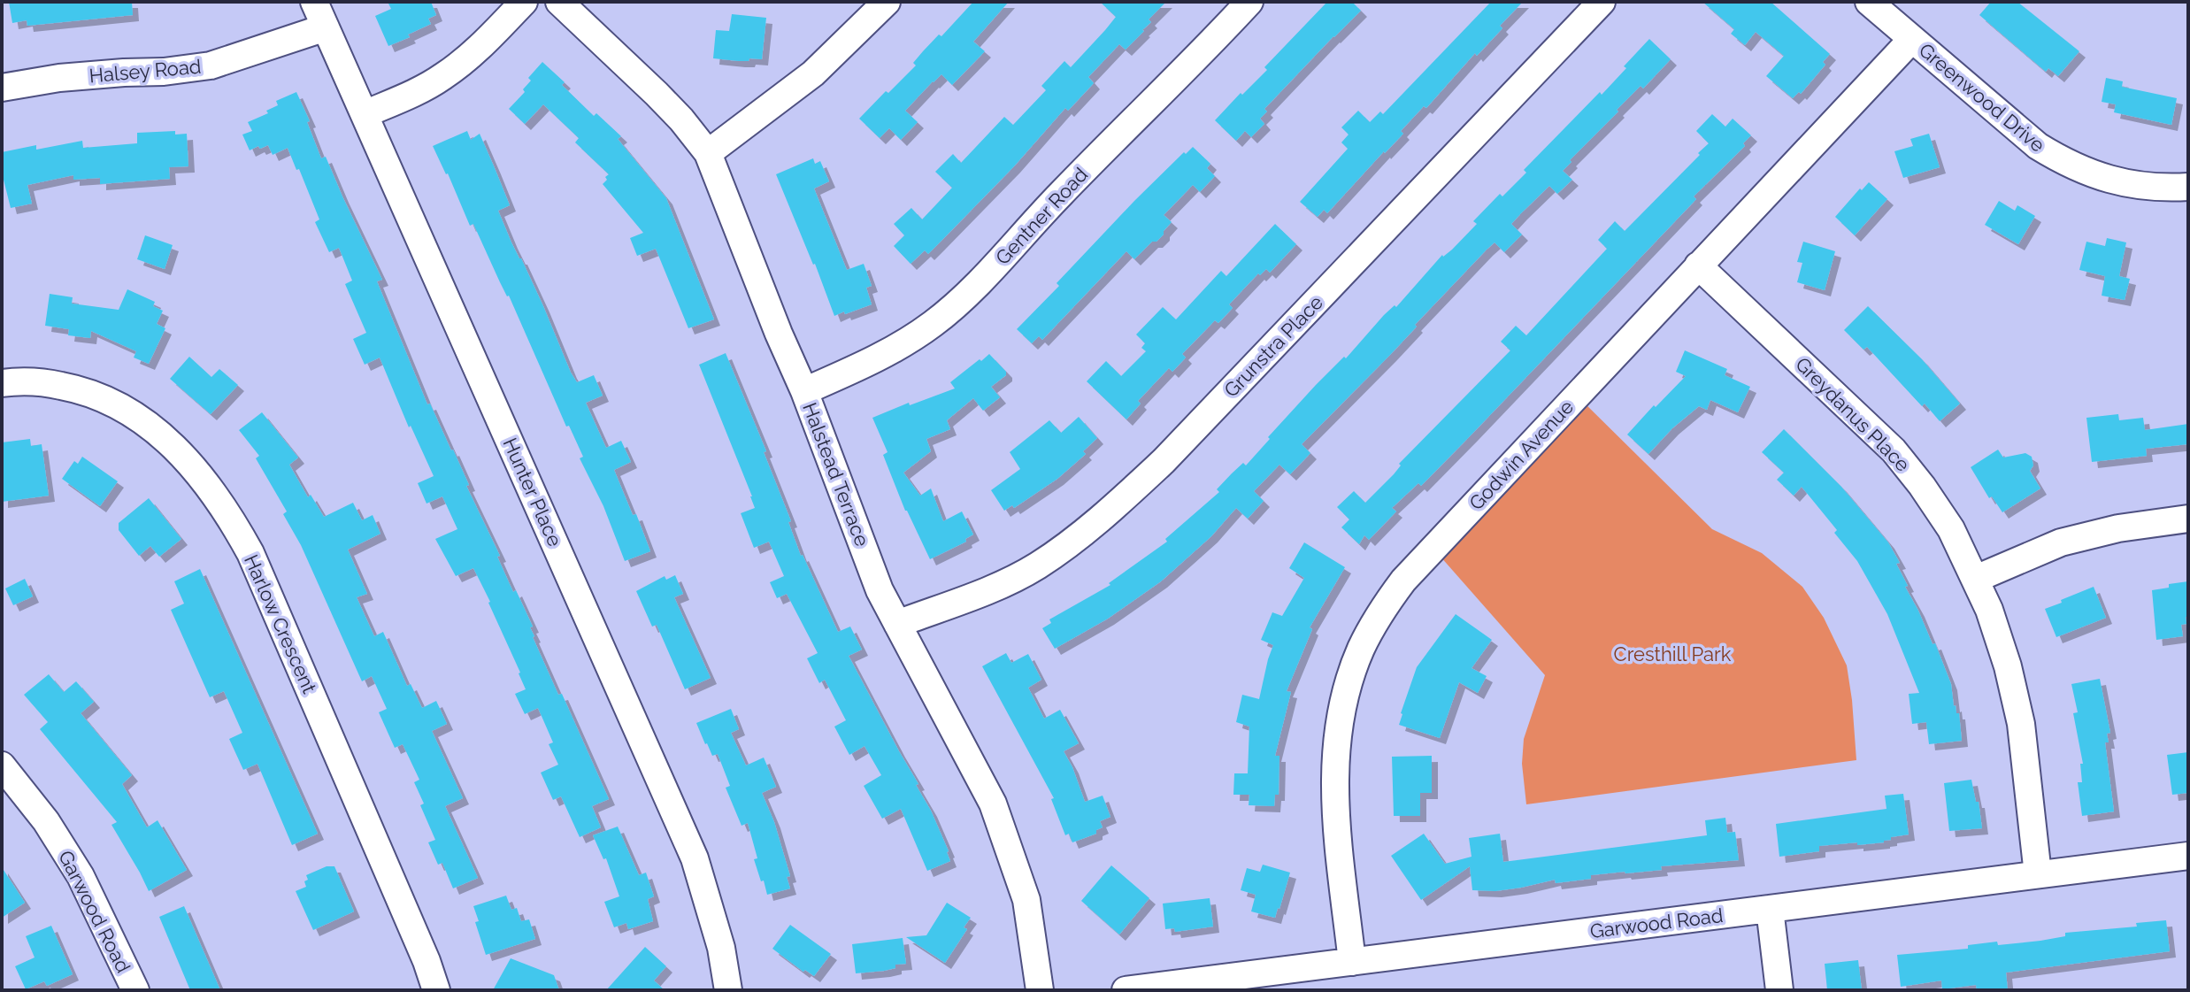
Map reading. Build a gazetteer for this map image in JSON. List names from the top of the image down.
{
  "streets": {
    "street": [
      "Halsey Road",
      "Greenwood Drive",
      "Gentner Road",
      "Grunstra Place",
      "Greydanus Place",
      "Godwin Avenue",
      "Halstead Terrace",
      "Hunter Place",
      "Harlow Crescent",
      "Garwood Road"
    ]
  },
  "crossings": [
    ["Halsey Road", "Hunter Place"],
    ["Greenwood Drive", "Godwin Avenue"],
    ["Gentner Road", "Halstead Terrace"],
    ["Grunstra Place", "Halstead Terrace"],
    ["Greydanus Place", "Godwin Avenue"],
    ["Greydanus Place", "Garwood Road"],
    ["Godwin Avenue", "Garwood Road"]
  ],
  "parks": ["Cresthill Park"]
}
